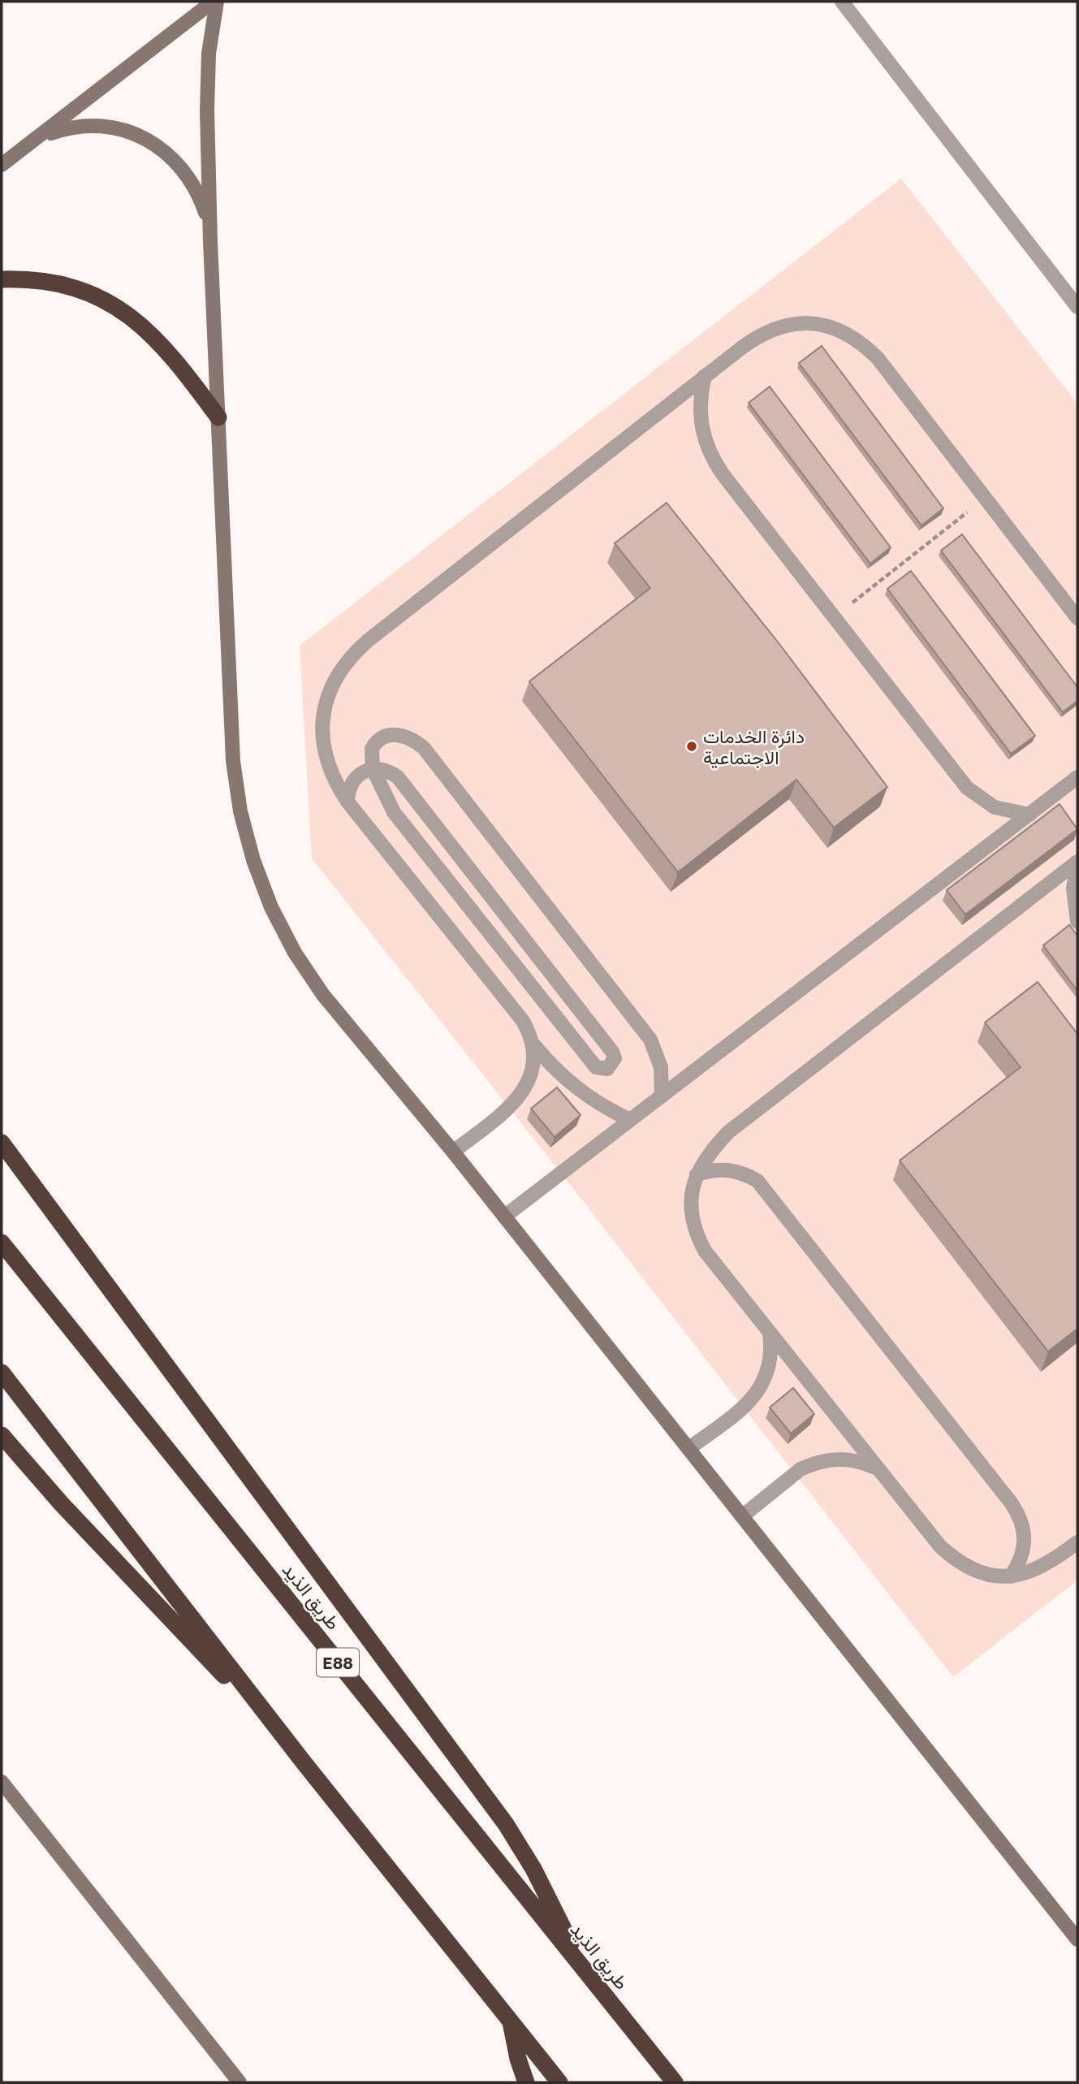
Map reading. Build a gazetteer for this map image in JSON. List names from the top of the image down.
{
  "streets": {
    "highway": ["طريق الذيد", "E88"]
  },
  "places": ["دائرة الخدمات الاجتماعية"]
}
